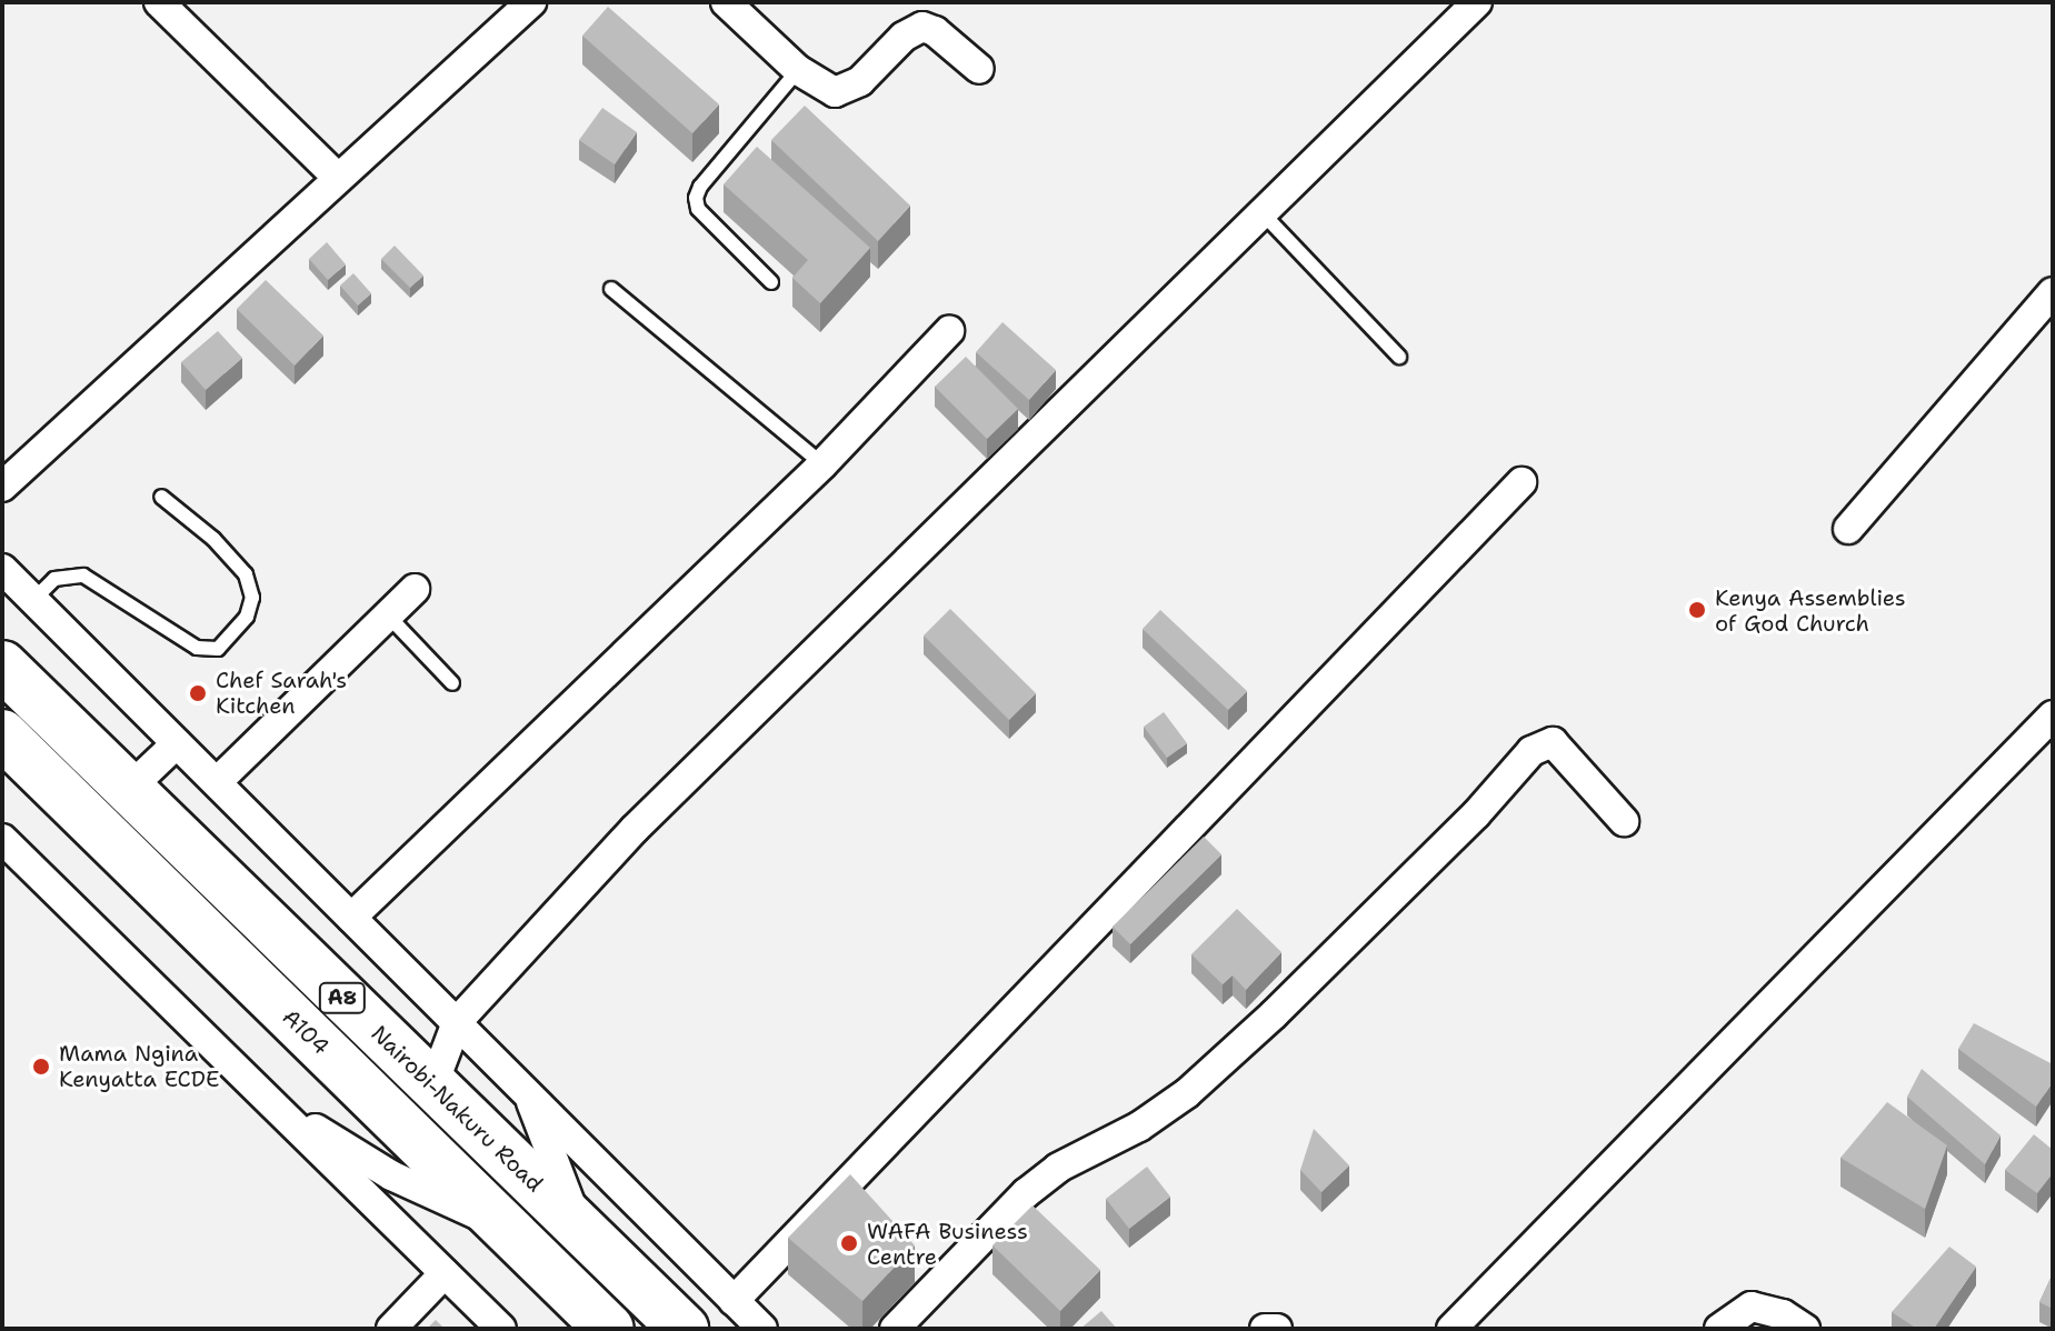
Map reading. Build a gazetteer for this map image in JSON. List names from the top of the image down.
{
  "streets": {
    "highway": ["A8", "A104", "Nairobi-Nakuru Road"]
  },
  "places": [
    "Kenya Assemblies of God Church",
    "Chef Sarah's Kitchen",
    "Mama Ngina Kenyatta ECDE",
    "WAFA Business Centre"
  ]
}
